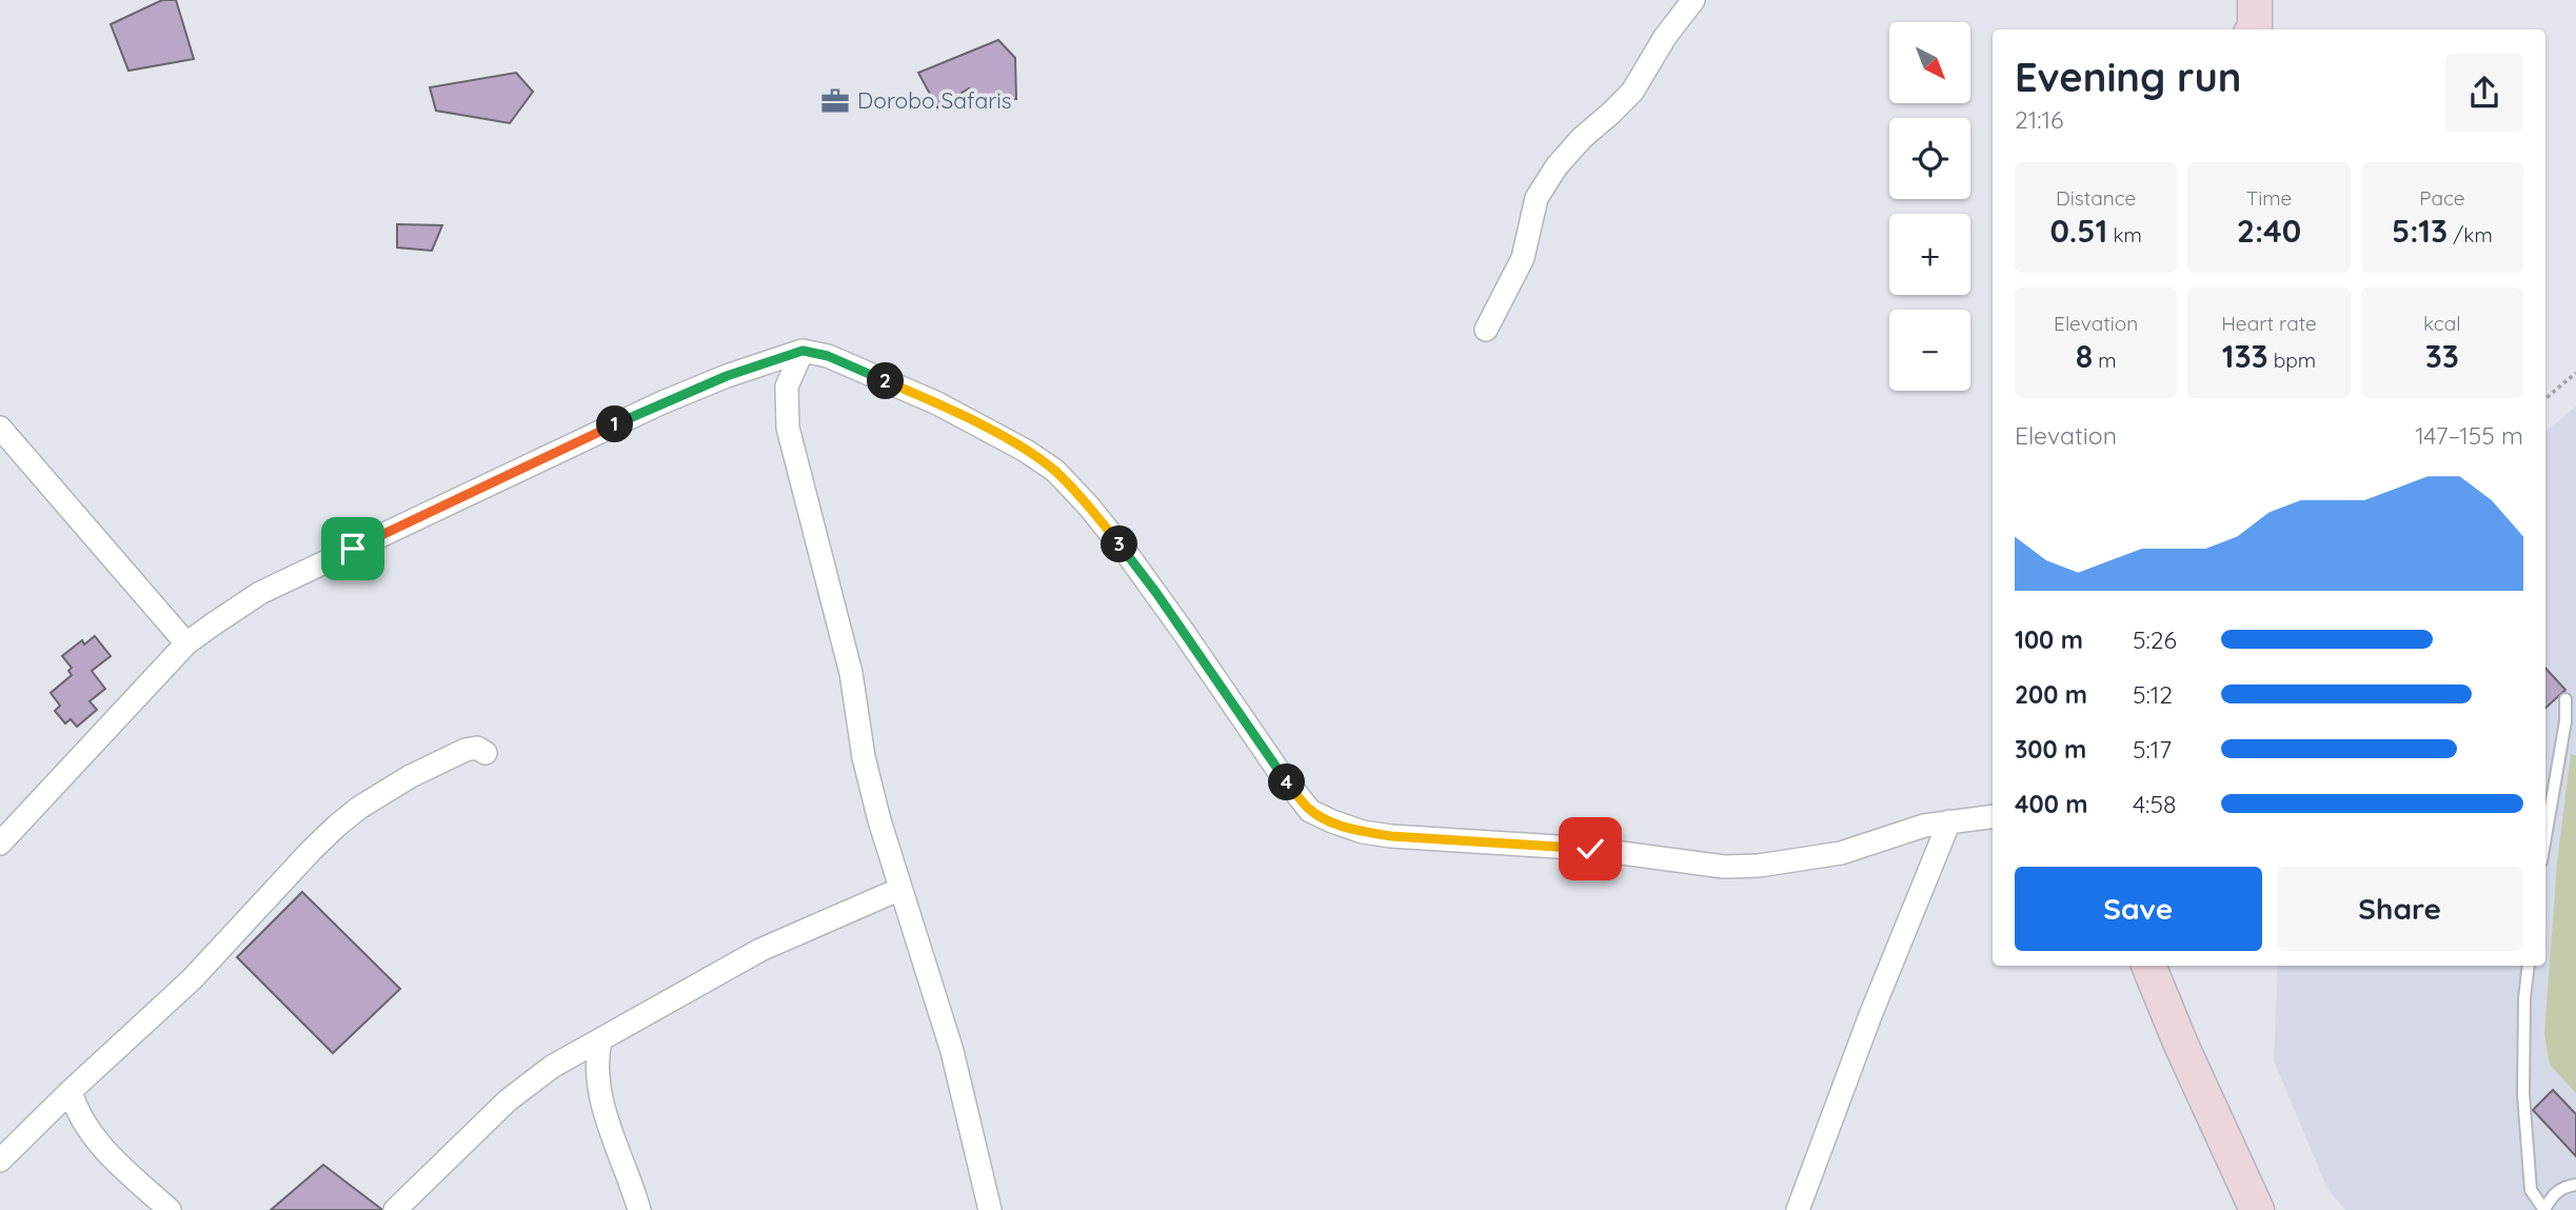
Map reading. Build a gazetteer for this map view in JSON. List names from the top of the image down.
{
  "places": {
    "office": ["Dorobo Safaris"]
  },
  "north": "bottom right",
  "page": {
    "map_buttons": ["+", "−"],
    "heading": ["Evening run", "21:16"],
    "stats": [
      ["Distance", "0.51 km"],
      ["Time", "2:40"],
      ["Pace", "5:13 /km"],
      ["Elevation", "8 m"],
      ["Heart rate", "133 bpm"],
      ["kcal", "33"]
    ],
    "pins": [
      "2",
      "1",
      "3",
      "4"
    ],
    "chart": ["Elevation", "147–155 m"],
    "list": [
      {
        "name": "100 m",
        "note": "5:26"
      },
      {
        "name": "200 m",
        "note": "5:12"
      },
      {
        "name": "300 m",
        "note": "5:17"
      },
      {
        "name": "400 m",
        "note": "4:58"
      }
    ],
    "buttons": ["Save", "Share"]
  }
}
